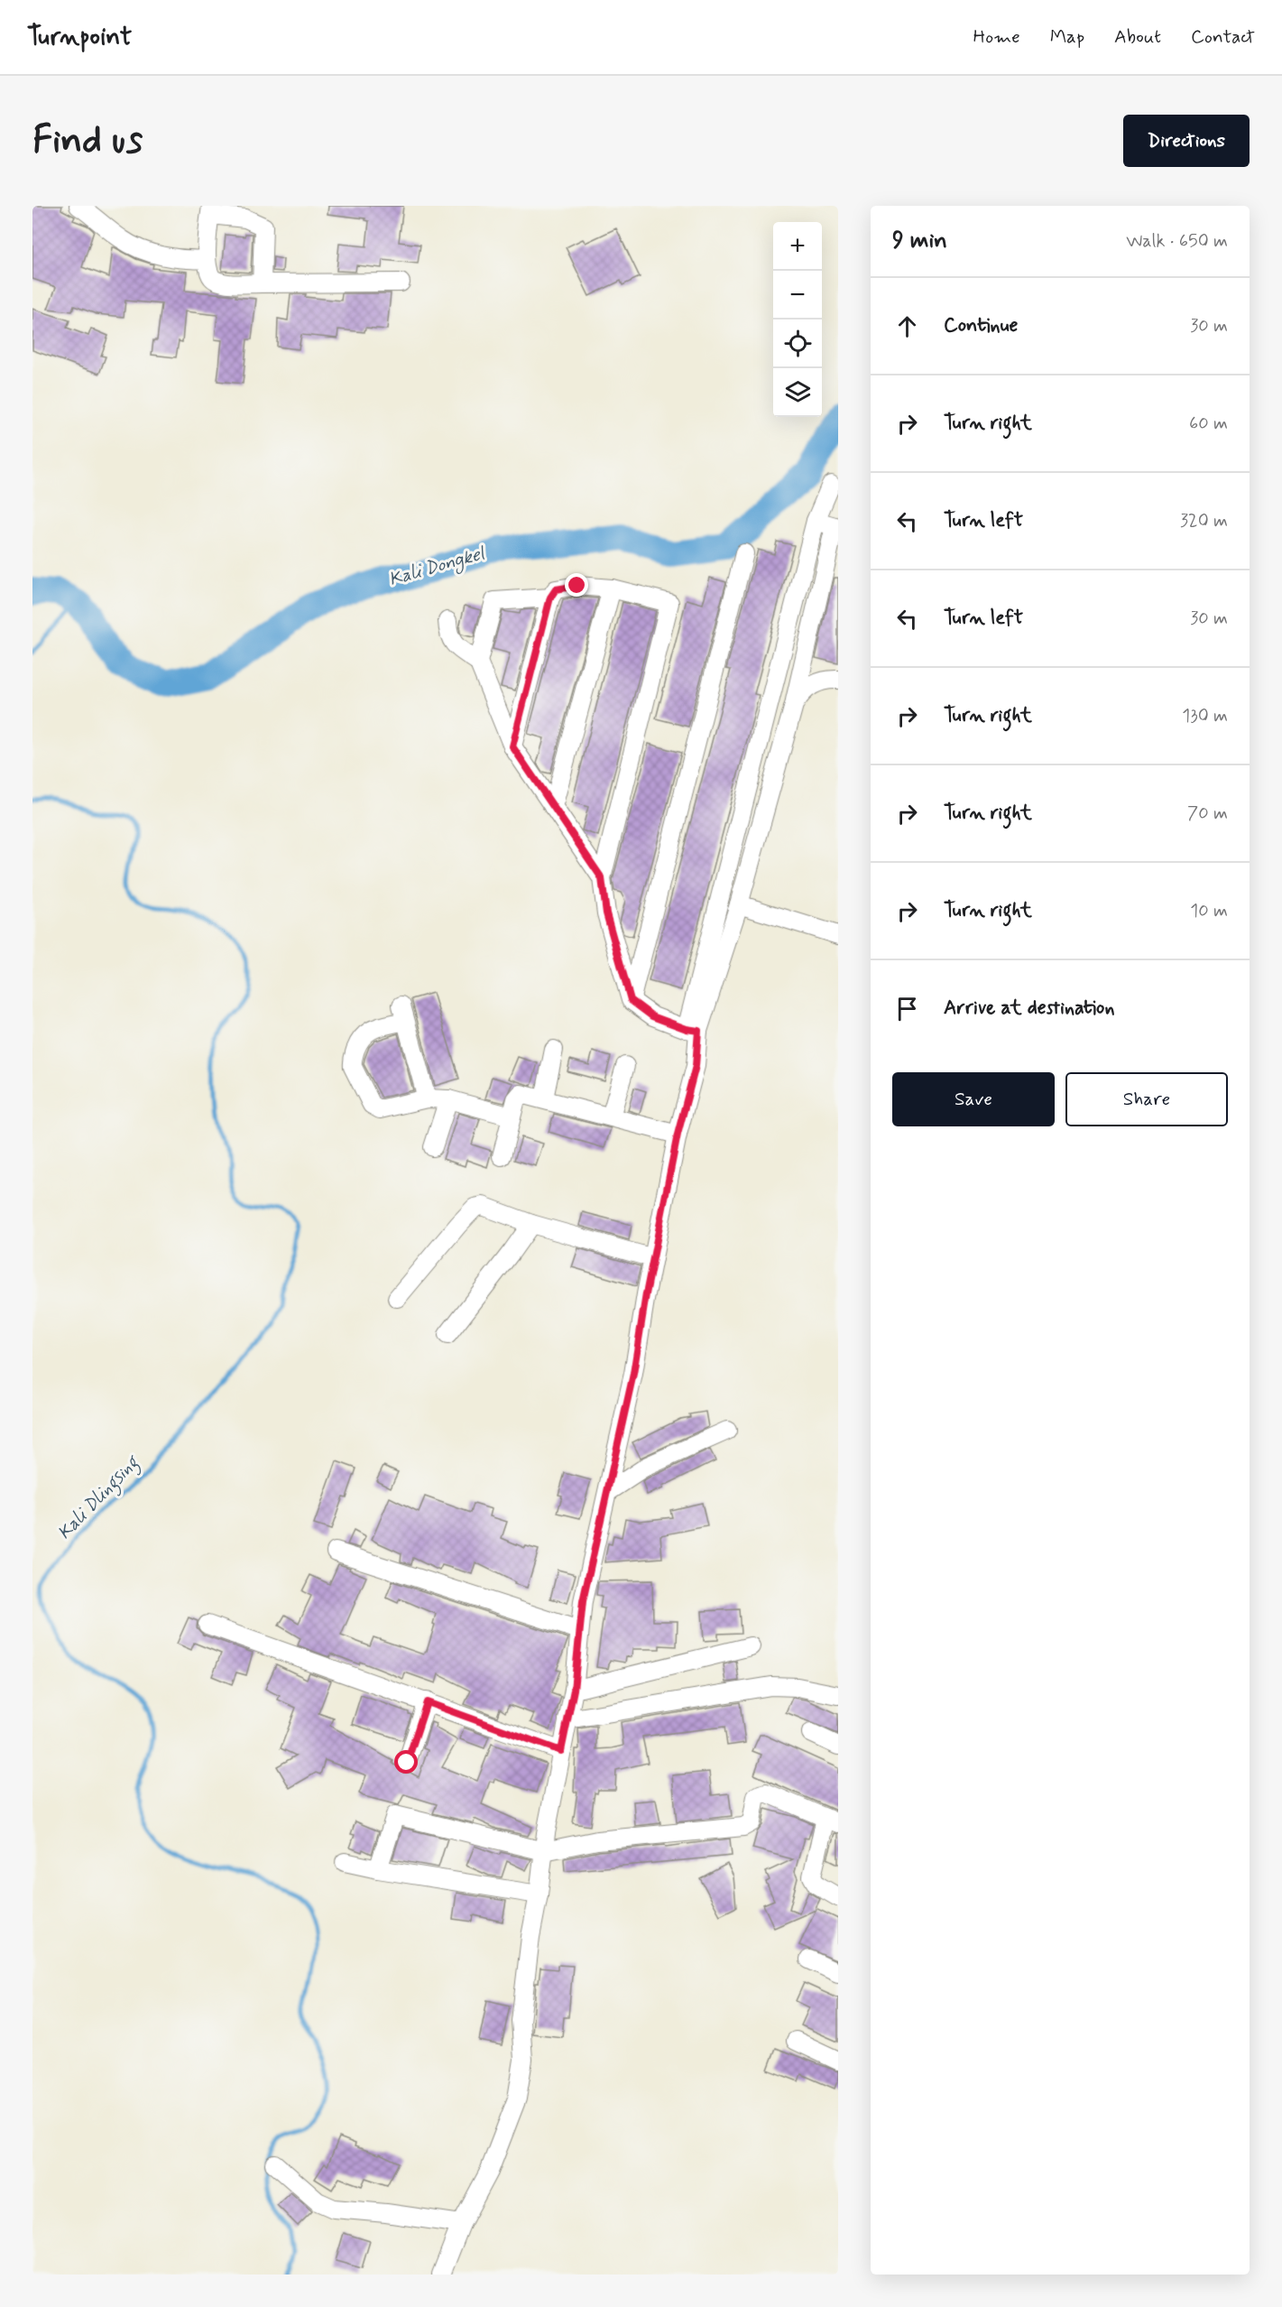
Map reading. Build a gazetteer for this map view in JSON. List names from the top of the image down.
{
  "water": ["Kali Dongkel", "Kali Dlingsing"],
  "page": {
    "header": "Turnpoint",
    "nav": [
      "Home",
      "Map",
      "About",
      "Contact"
    ],
    "buttons": [
      "Directions",
      ["Save", "Share"]
    ],
    "title": "Find us",
    "heading": ["9 min", "Walk · 650 m"],
    "map_buttons": ["+", "−"],
    "list": [
      ["Continue", "30 m"],
      ["Turn right", "60 m"],
      ["Turn left", "320 m"],
      ["Turn left", "30 m"],
      ["Turn right", "130 m"],
      ["Turn right", "70 m"],
      ["Turn right", "10 m"],
      "Arrive at destination"
    ]
  }
}
